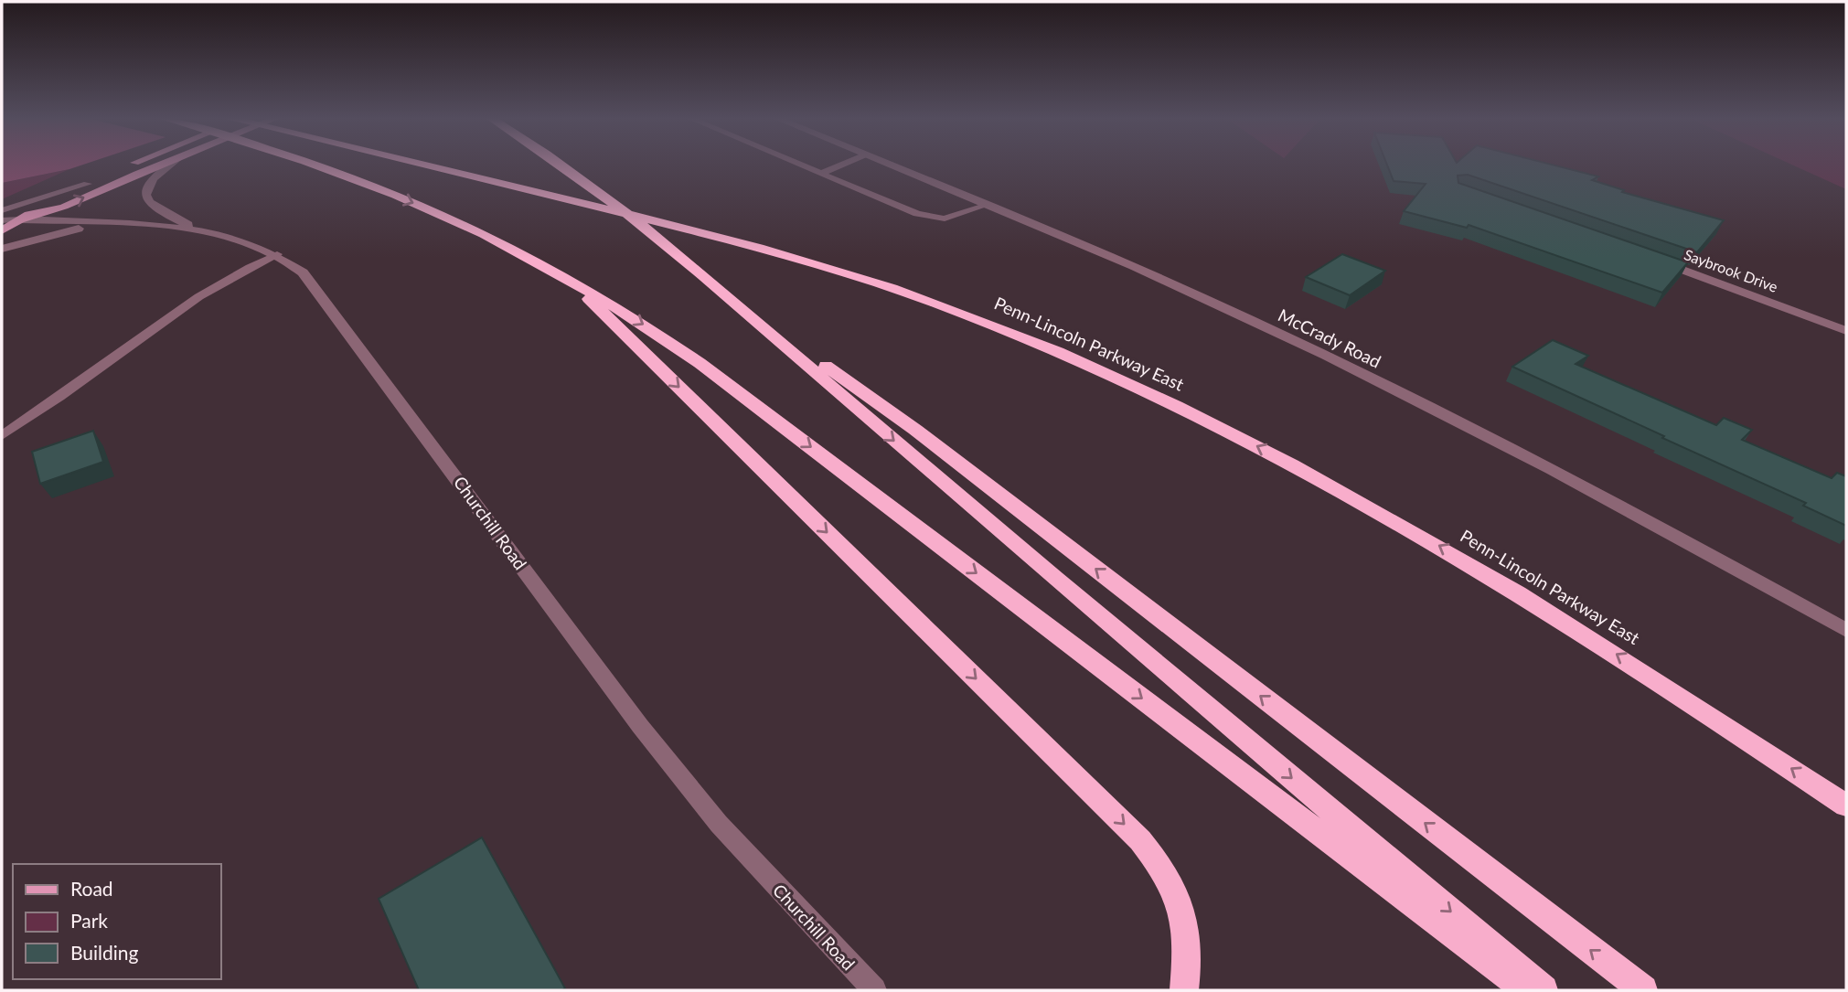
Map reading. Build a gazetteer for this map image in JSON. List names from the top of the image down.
{
  "streets": {
    "highway": ["Penn-Lincoln Parkway East"],
    "street": ["Saybrook Drive", "McCrady Road", "Churchill Road"]
  },
  "legend": ["Road", "Park", "Building"]
}
